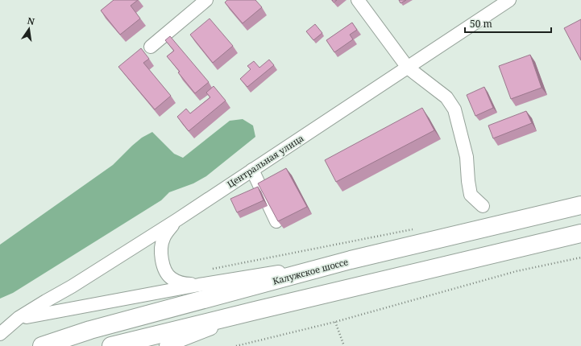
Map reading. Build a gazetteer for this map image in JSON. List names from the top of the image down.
{
  "streets": {
    "highway": ["Калужское шоссе"],
    "street": ["Центральная улица"]
  },
  "scale_bar": "50 m",
  "north": "top"
}
